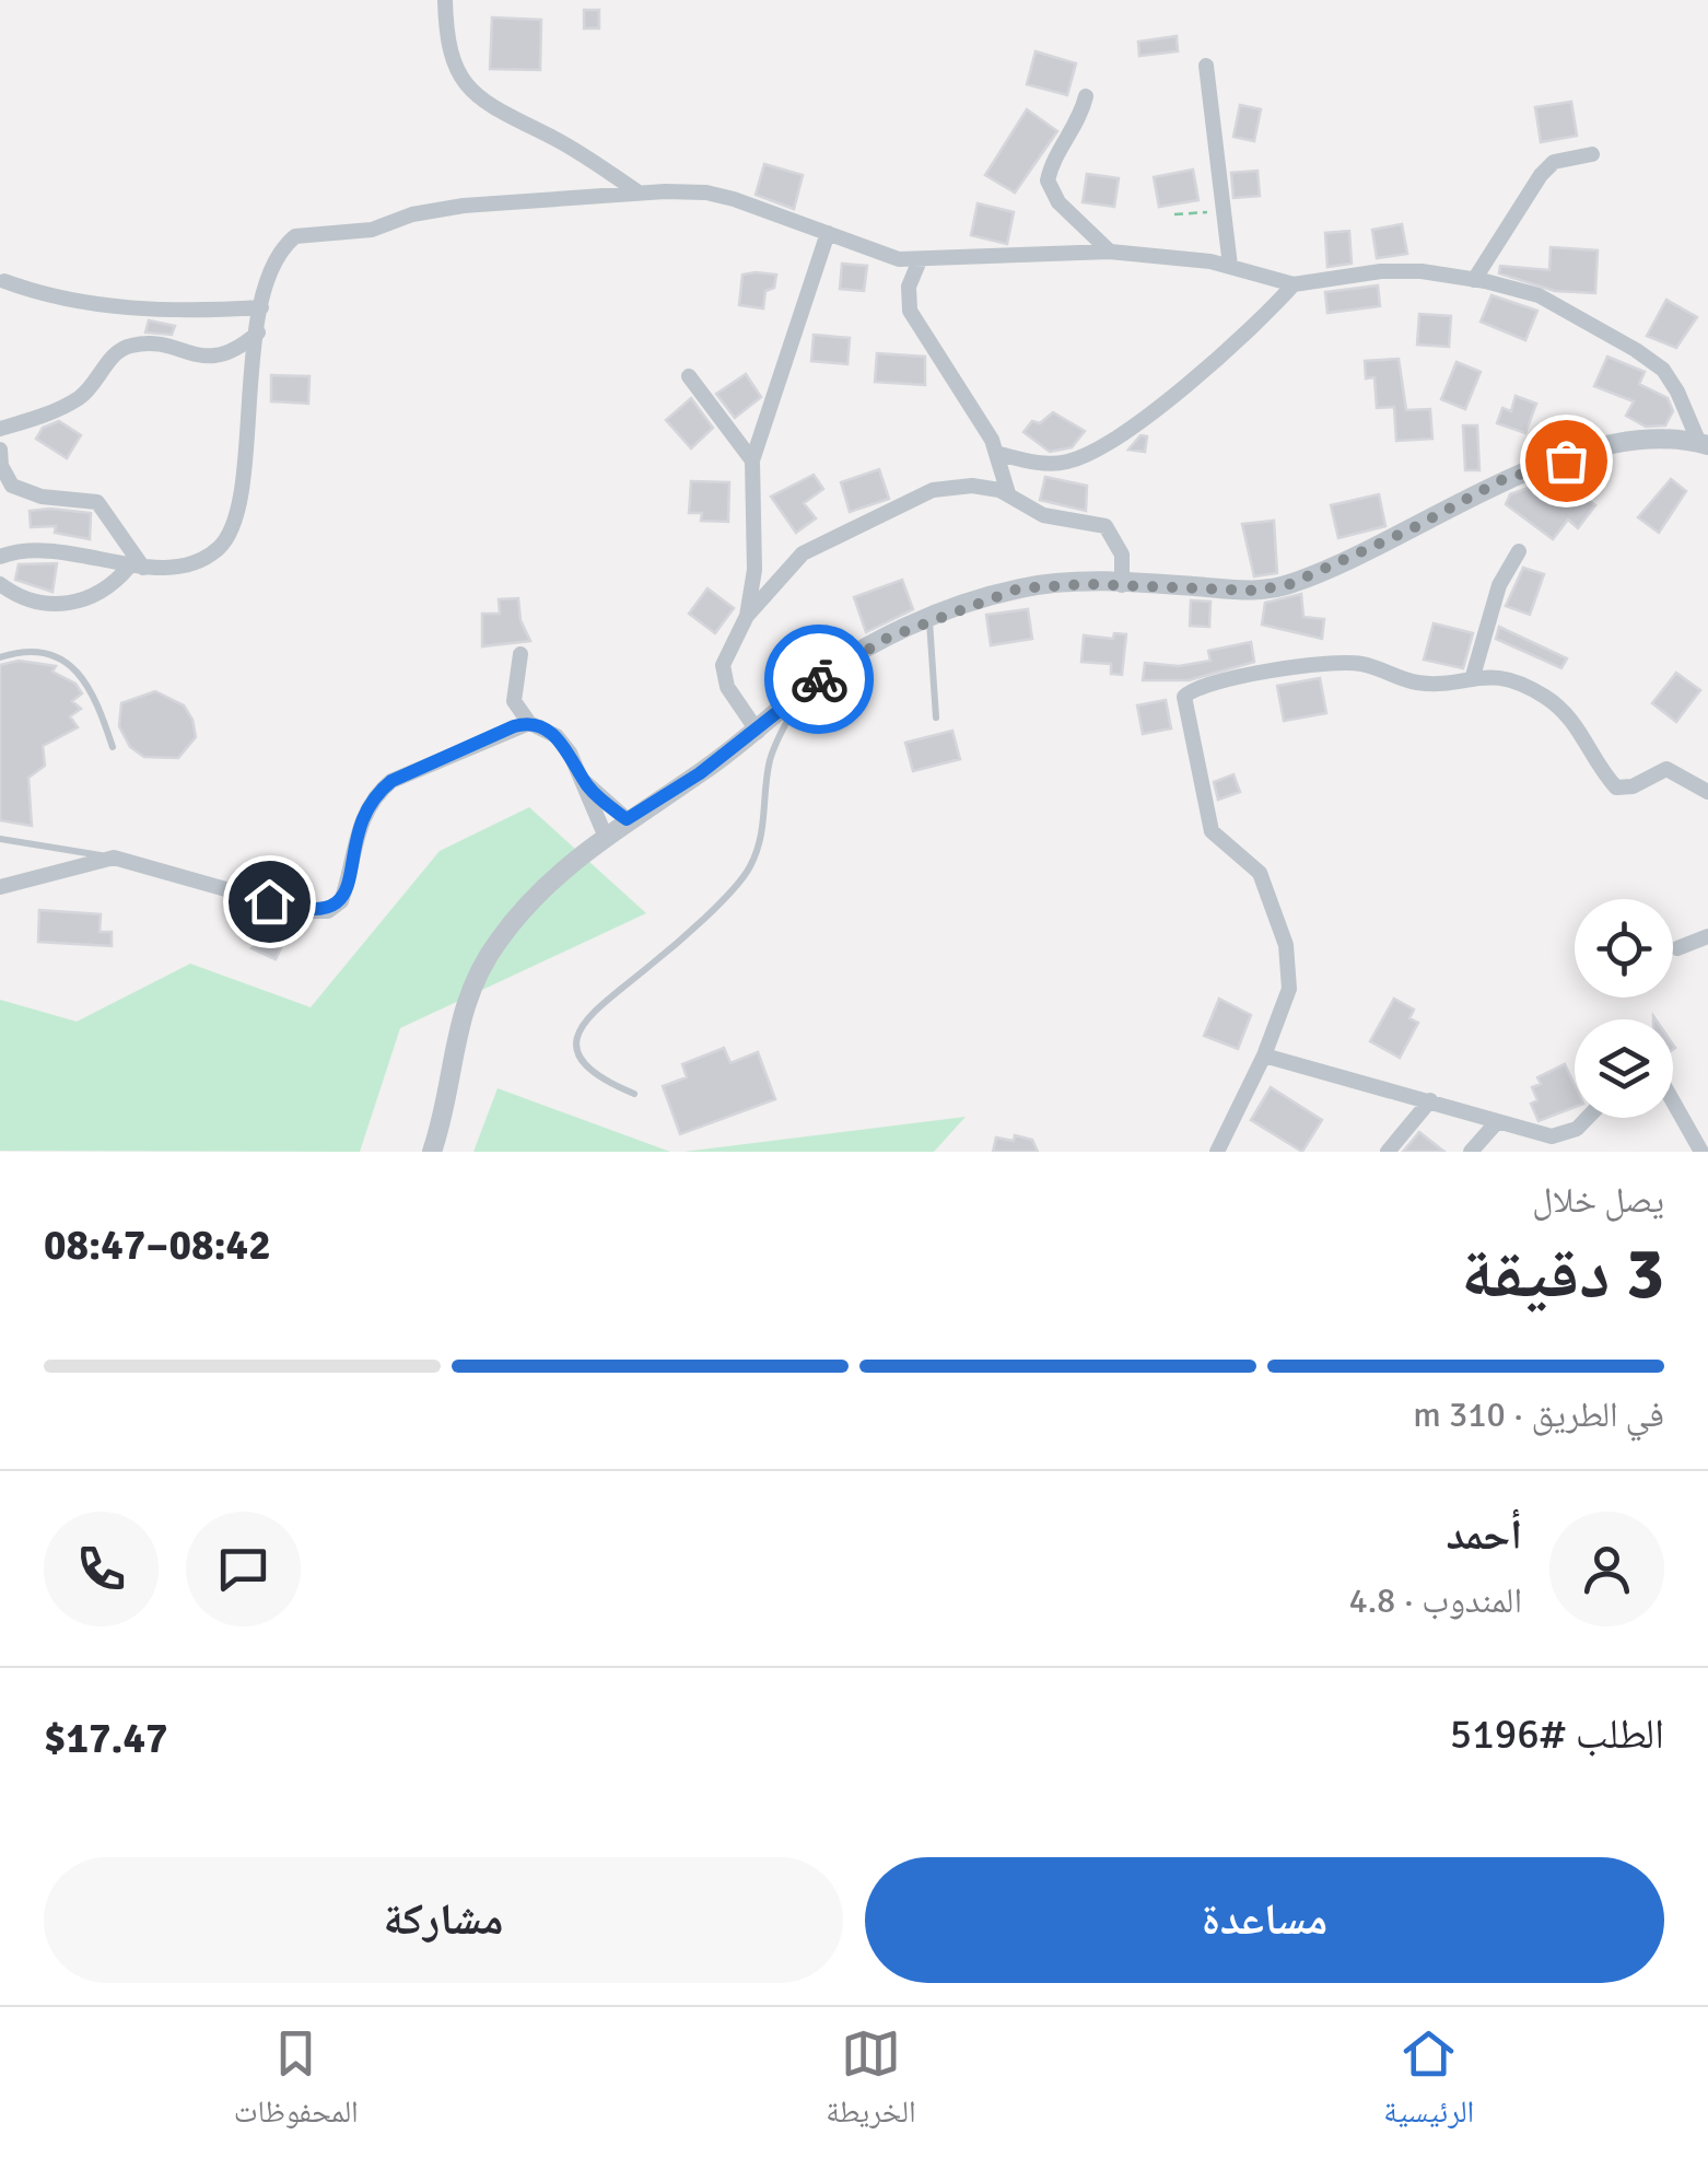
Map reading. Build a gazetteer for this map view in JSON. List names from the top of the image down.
{
  "page": {
    "heading": ["3 دقيقة", "يصل خلال", "08:42–08:47"],
    "panel": [
      "أحمد",
      "المندوب · 4.8",
      "الطلب #5196",
      "$17.47"
    ],
    "bar": "في الطريق · 310 m",
    "buttons": ["مساعدة", "مشاركة"],
    "tabs": ["الرئيسية", "الخريطة", "المحفوظات"]
  }
}
